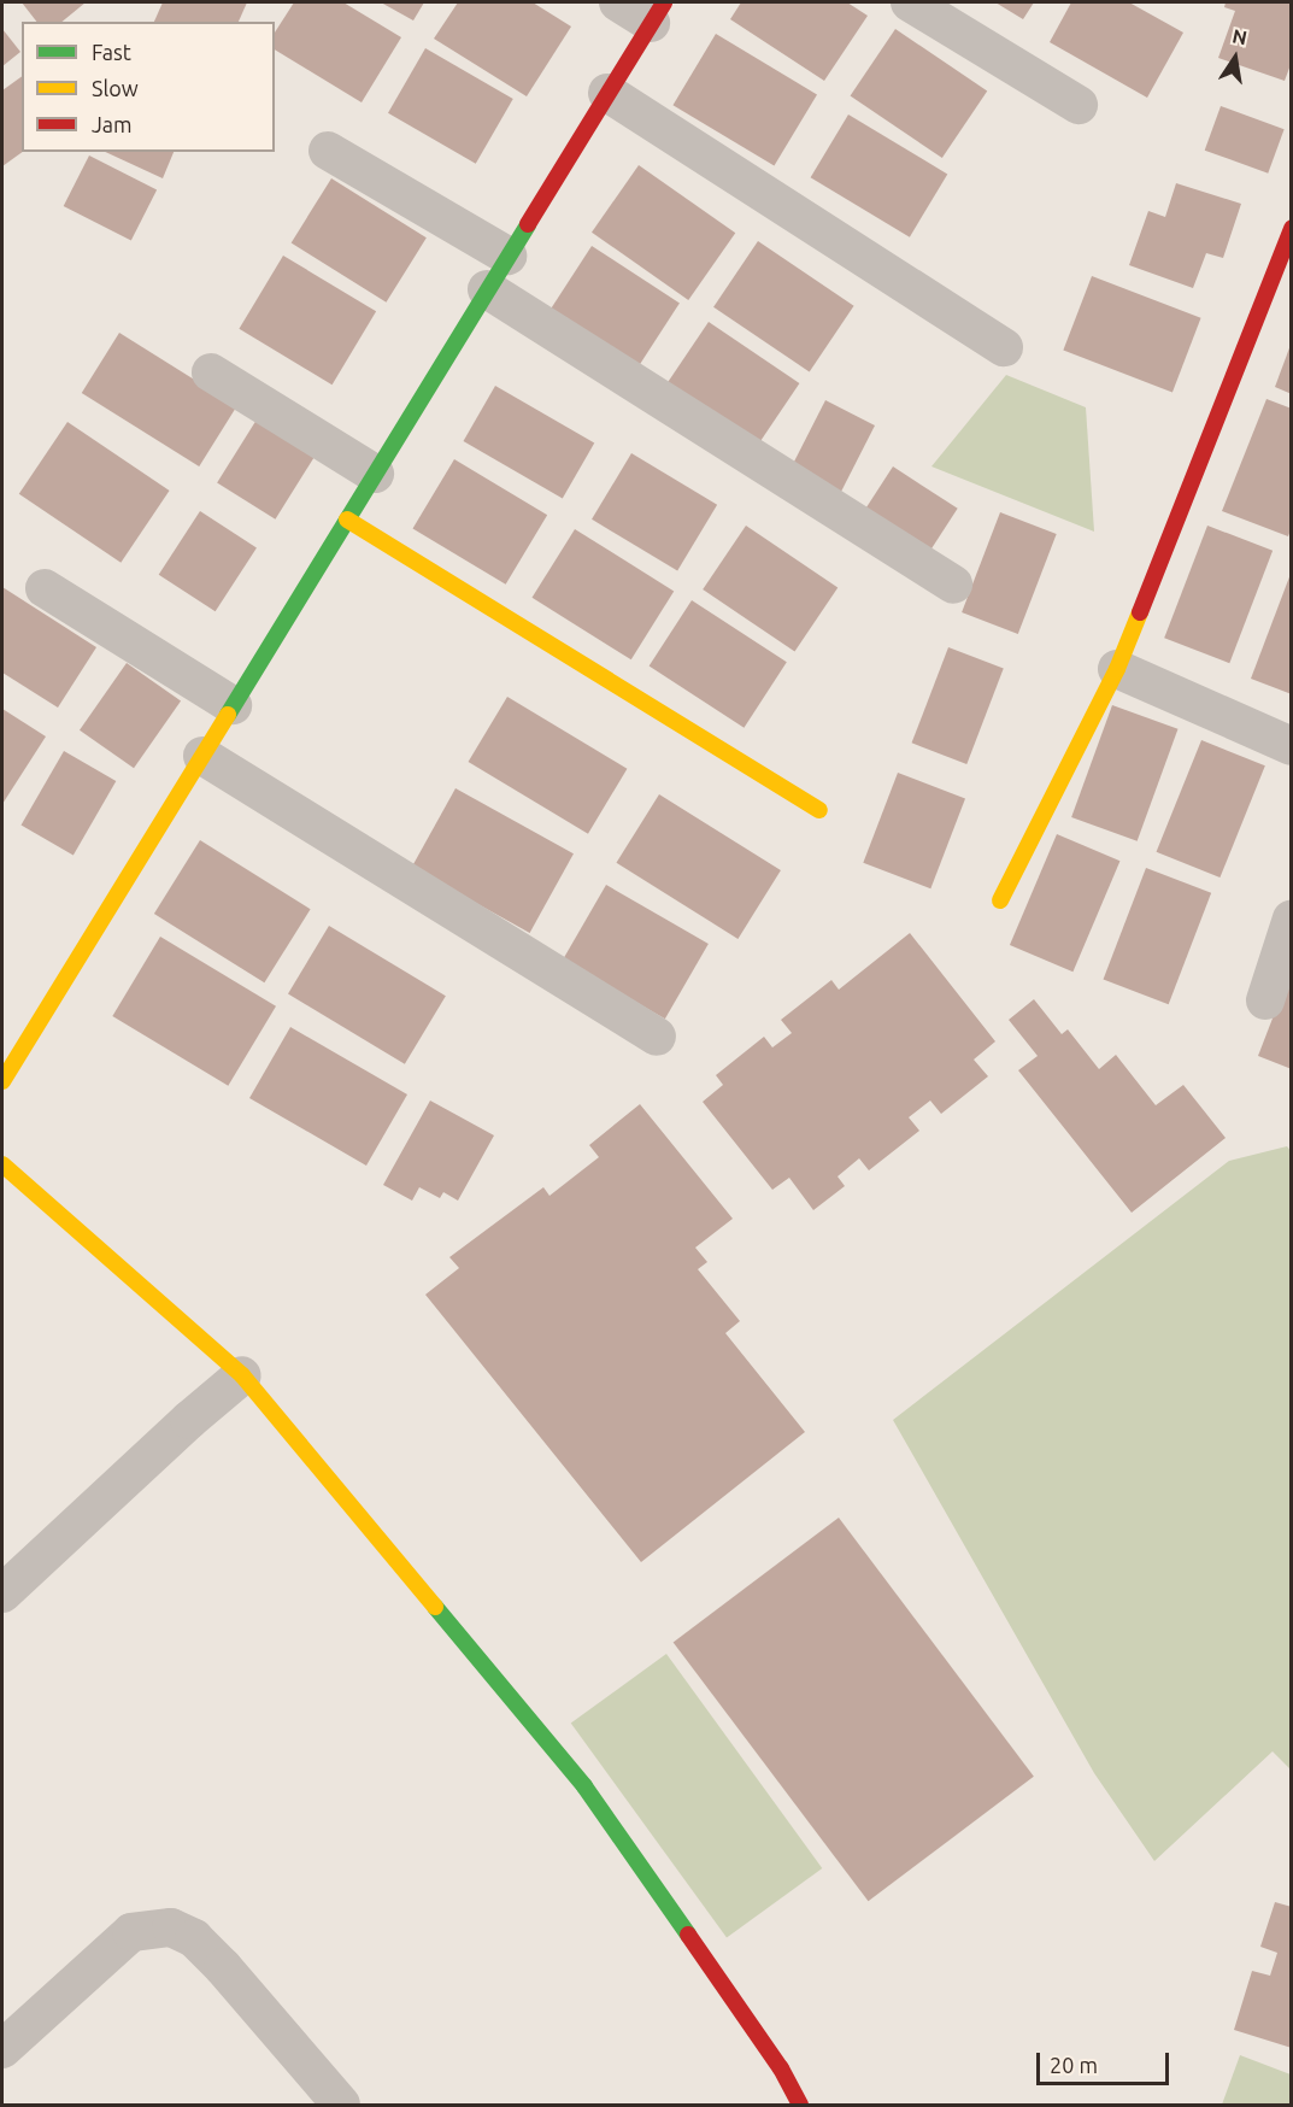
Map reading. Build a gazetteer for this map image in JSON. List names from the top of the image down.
{
  "legend": ["Fast", "Slow", "Jam"],
  "scale_bar": "20 m",
  "north": "top"
}
